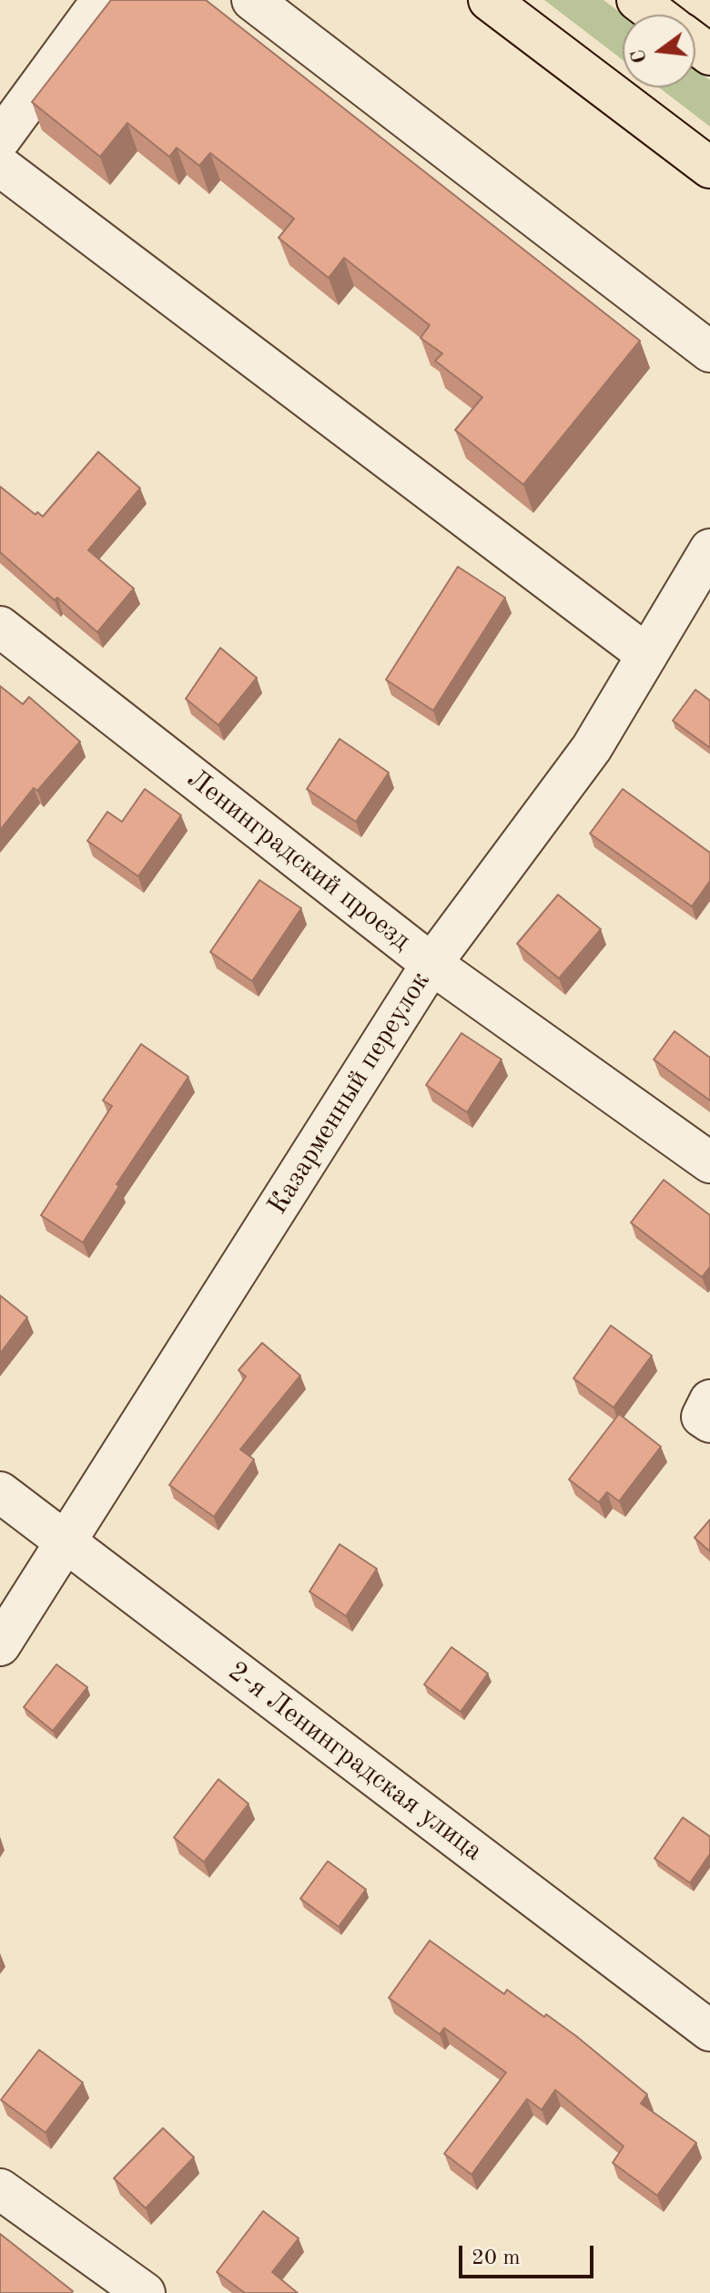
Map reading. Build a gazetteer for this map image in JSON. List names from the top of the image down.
{
  "streets": {
    "street": ["Ленинградский проезд", "Казарменный переулок", "2-я Ленинградская улица"]
  },
  "crossings": [
    ["Ленинградский проезд", "Казарменный переулок"],
    ["Казарменный переулок", "2-я Ленинградская улица"]
  ],
  "scale_bar": "20 m",
  "north": "left"
}
